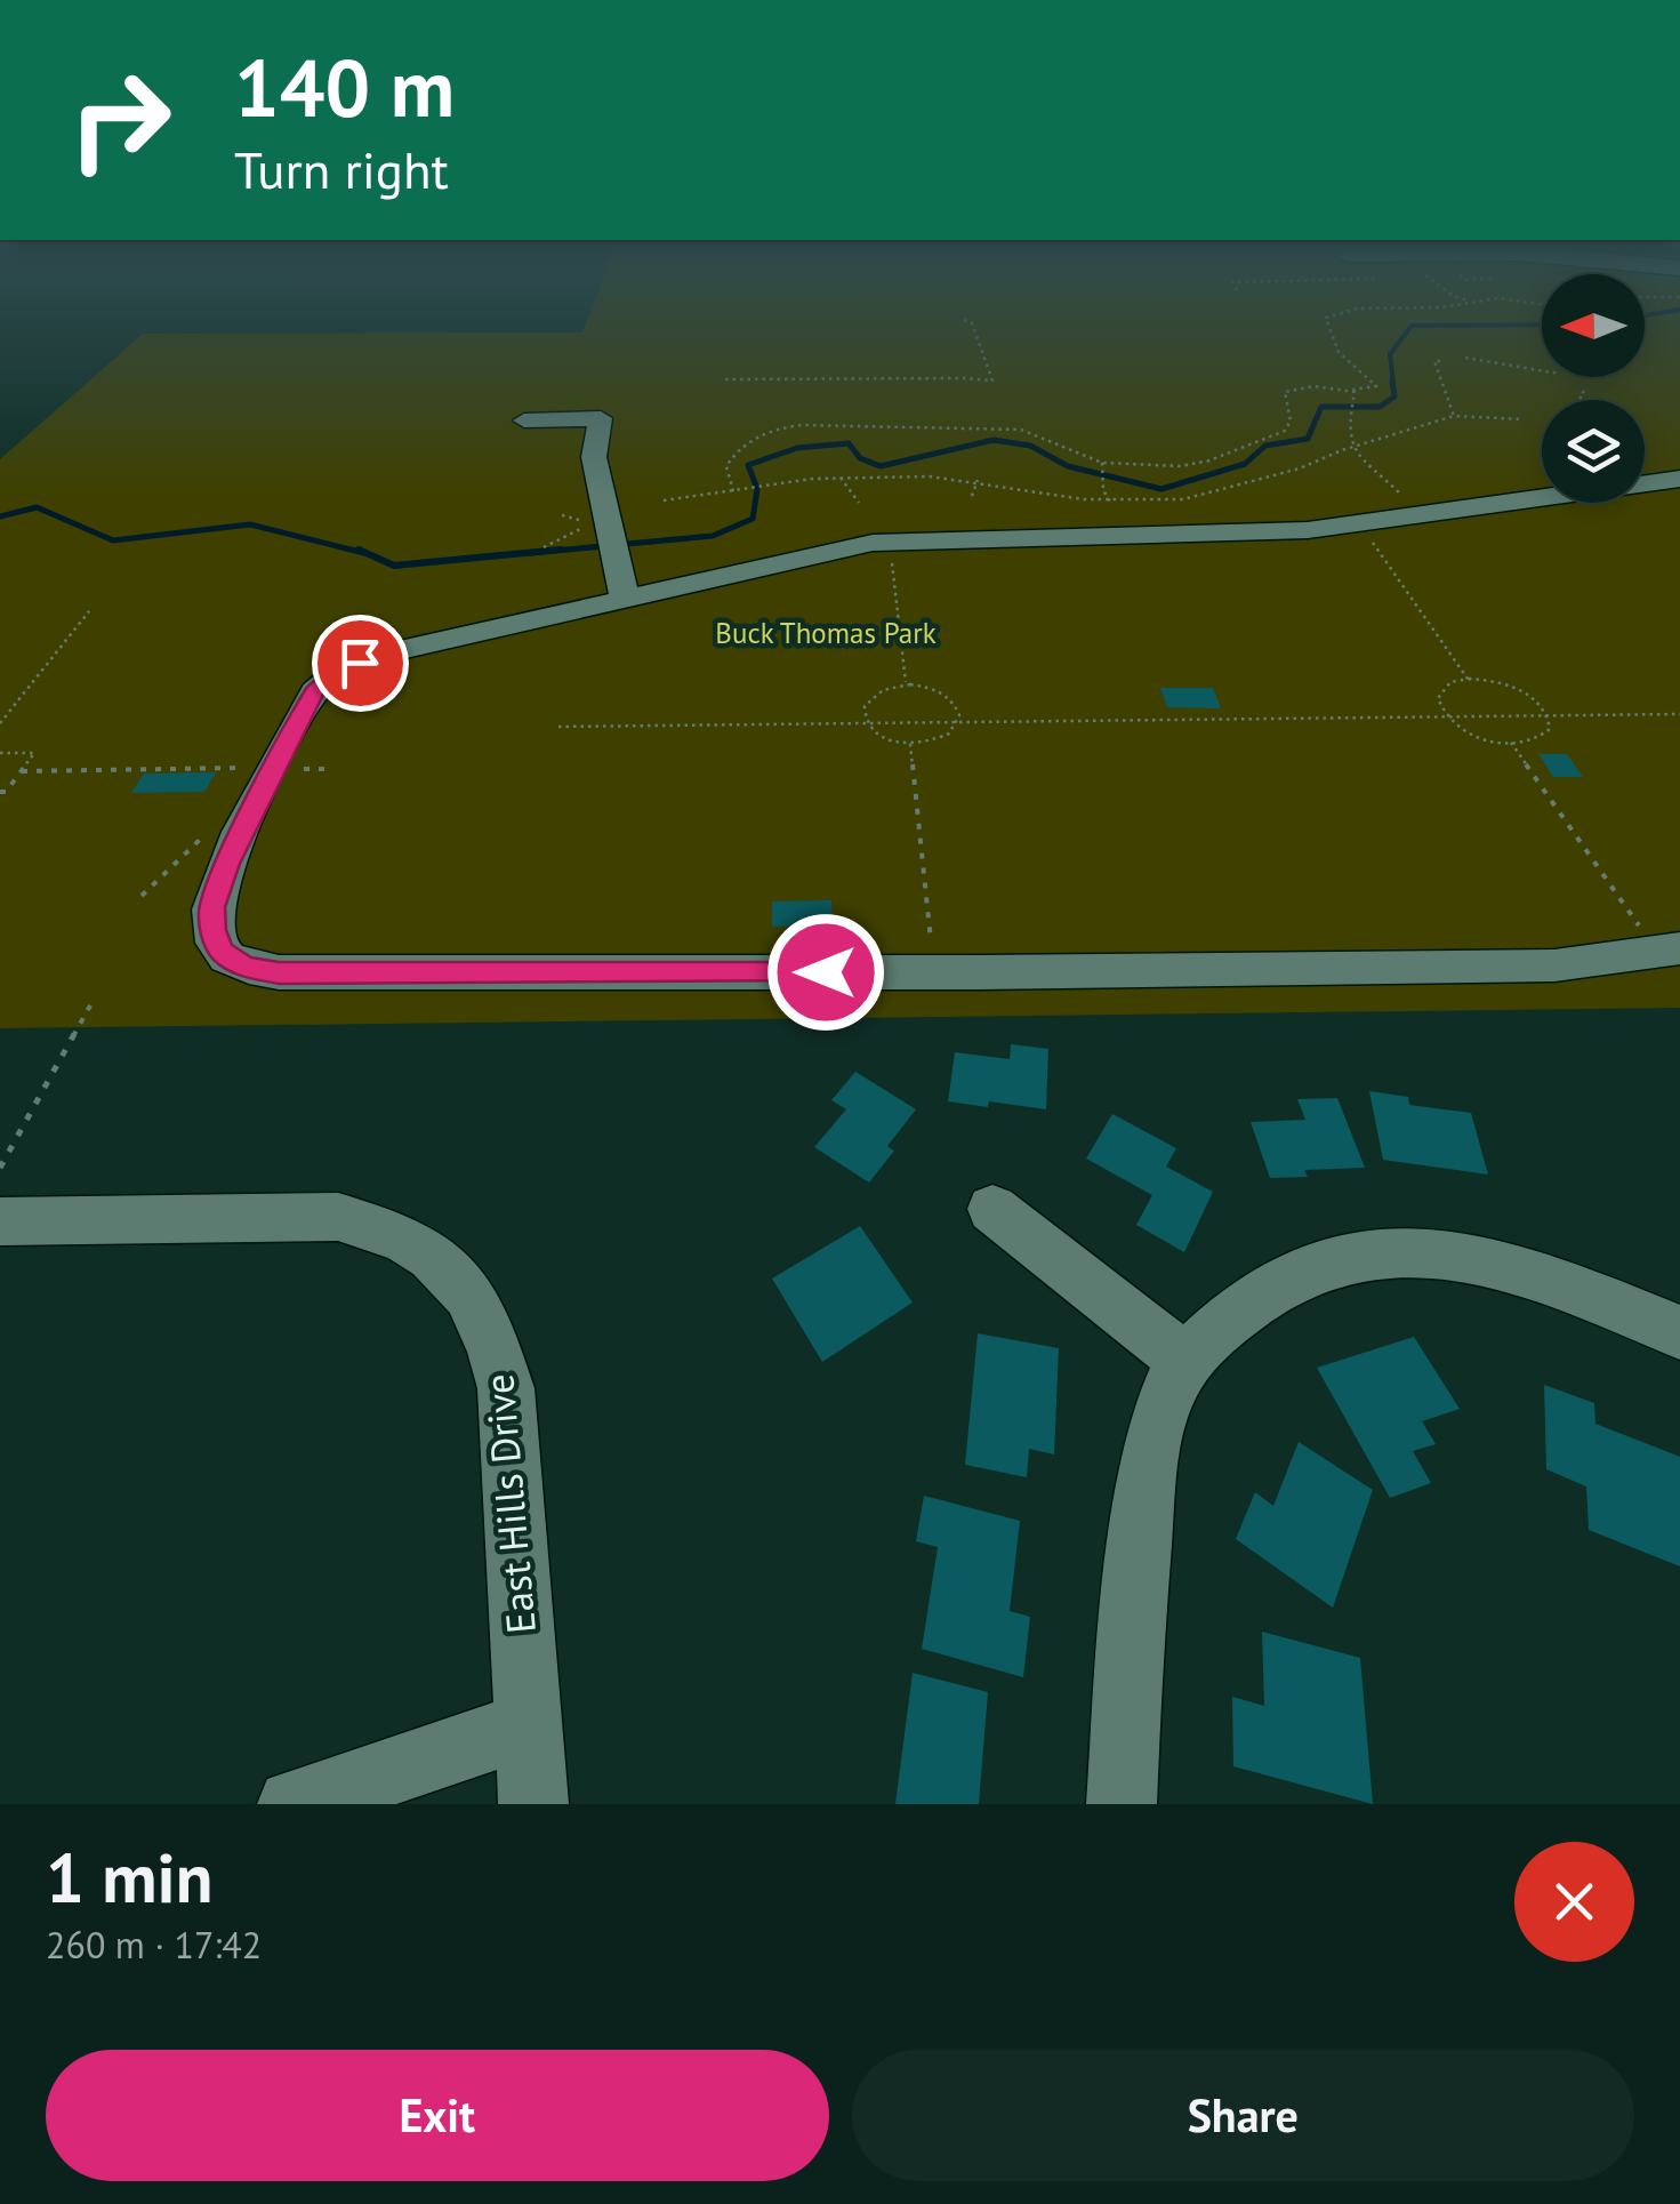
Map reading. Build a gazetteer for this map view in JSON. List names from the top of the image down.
{
  "streets": {
    "street": ["East Hills Drive"]
  },
  "parks": ["Buck Thomas Park"],
  "north": "left",
  "page": {
    "turn": ["140 m", "Turn right"],
    "heading": ["1 min", "260 m · 17:42"],
    "buttons": ["Exit", "Share"]
  }
}
